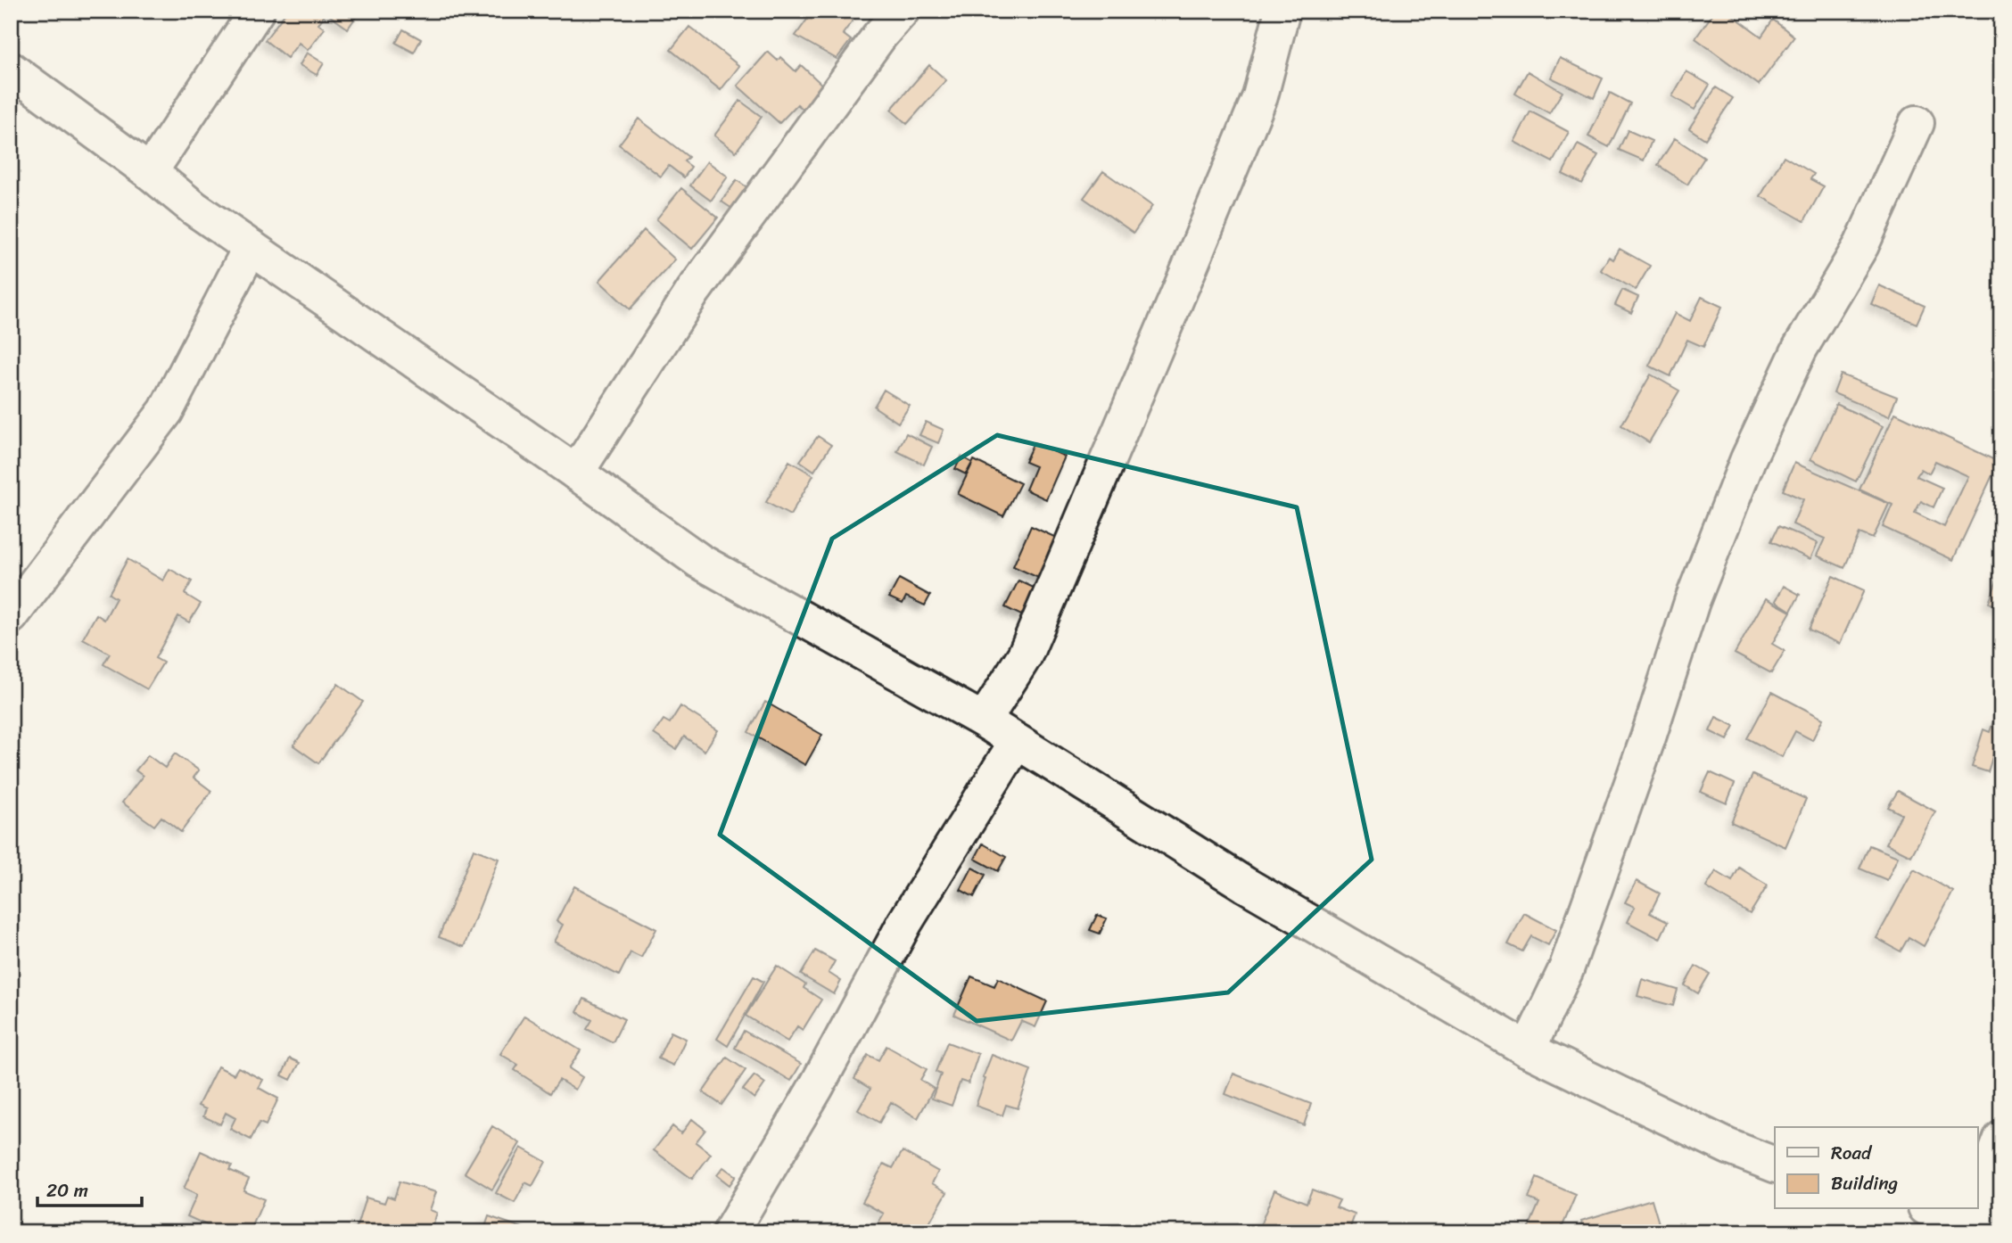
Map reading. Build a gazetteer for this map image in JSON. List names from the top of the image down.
{
  "legend": ["Road", "Building"],
  "scale_bar": "20 m"
}
